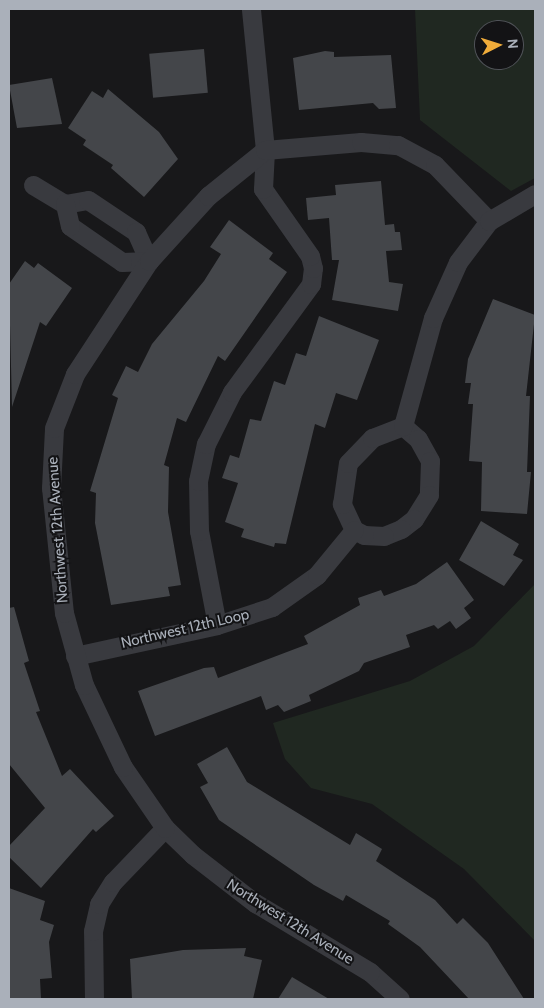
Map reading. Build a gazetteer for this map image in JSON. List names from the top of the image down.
{
  "streets": {
    "street": ["Northwest 12th Avenue", "Northwest 12th Loop"]
  },
  "crossings": [
    ["Northwest 12th Avenue", "Northwest 12th Loop"]
  ],
  "north": "right"
}
